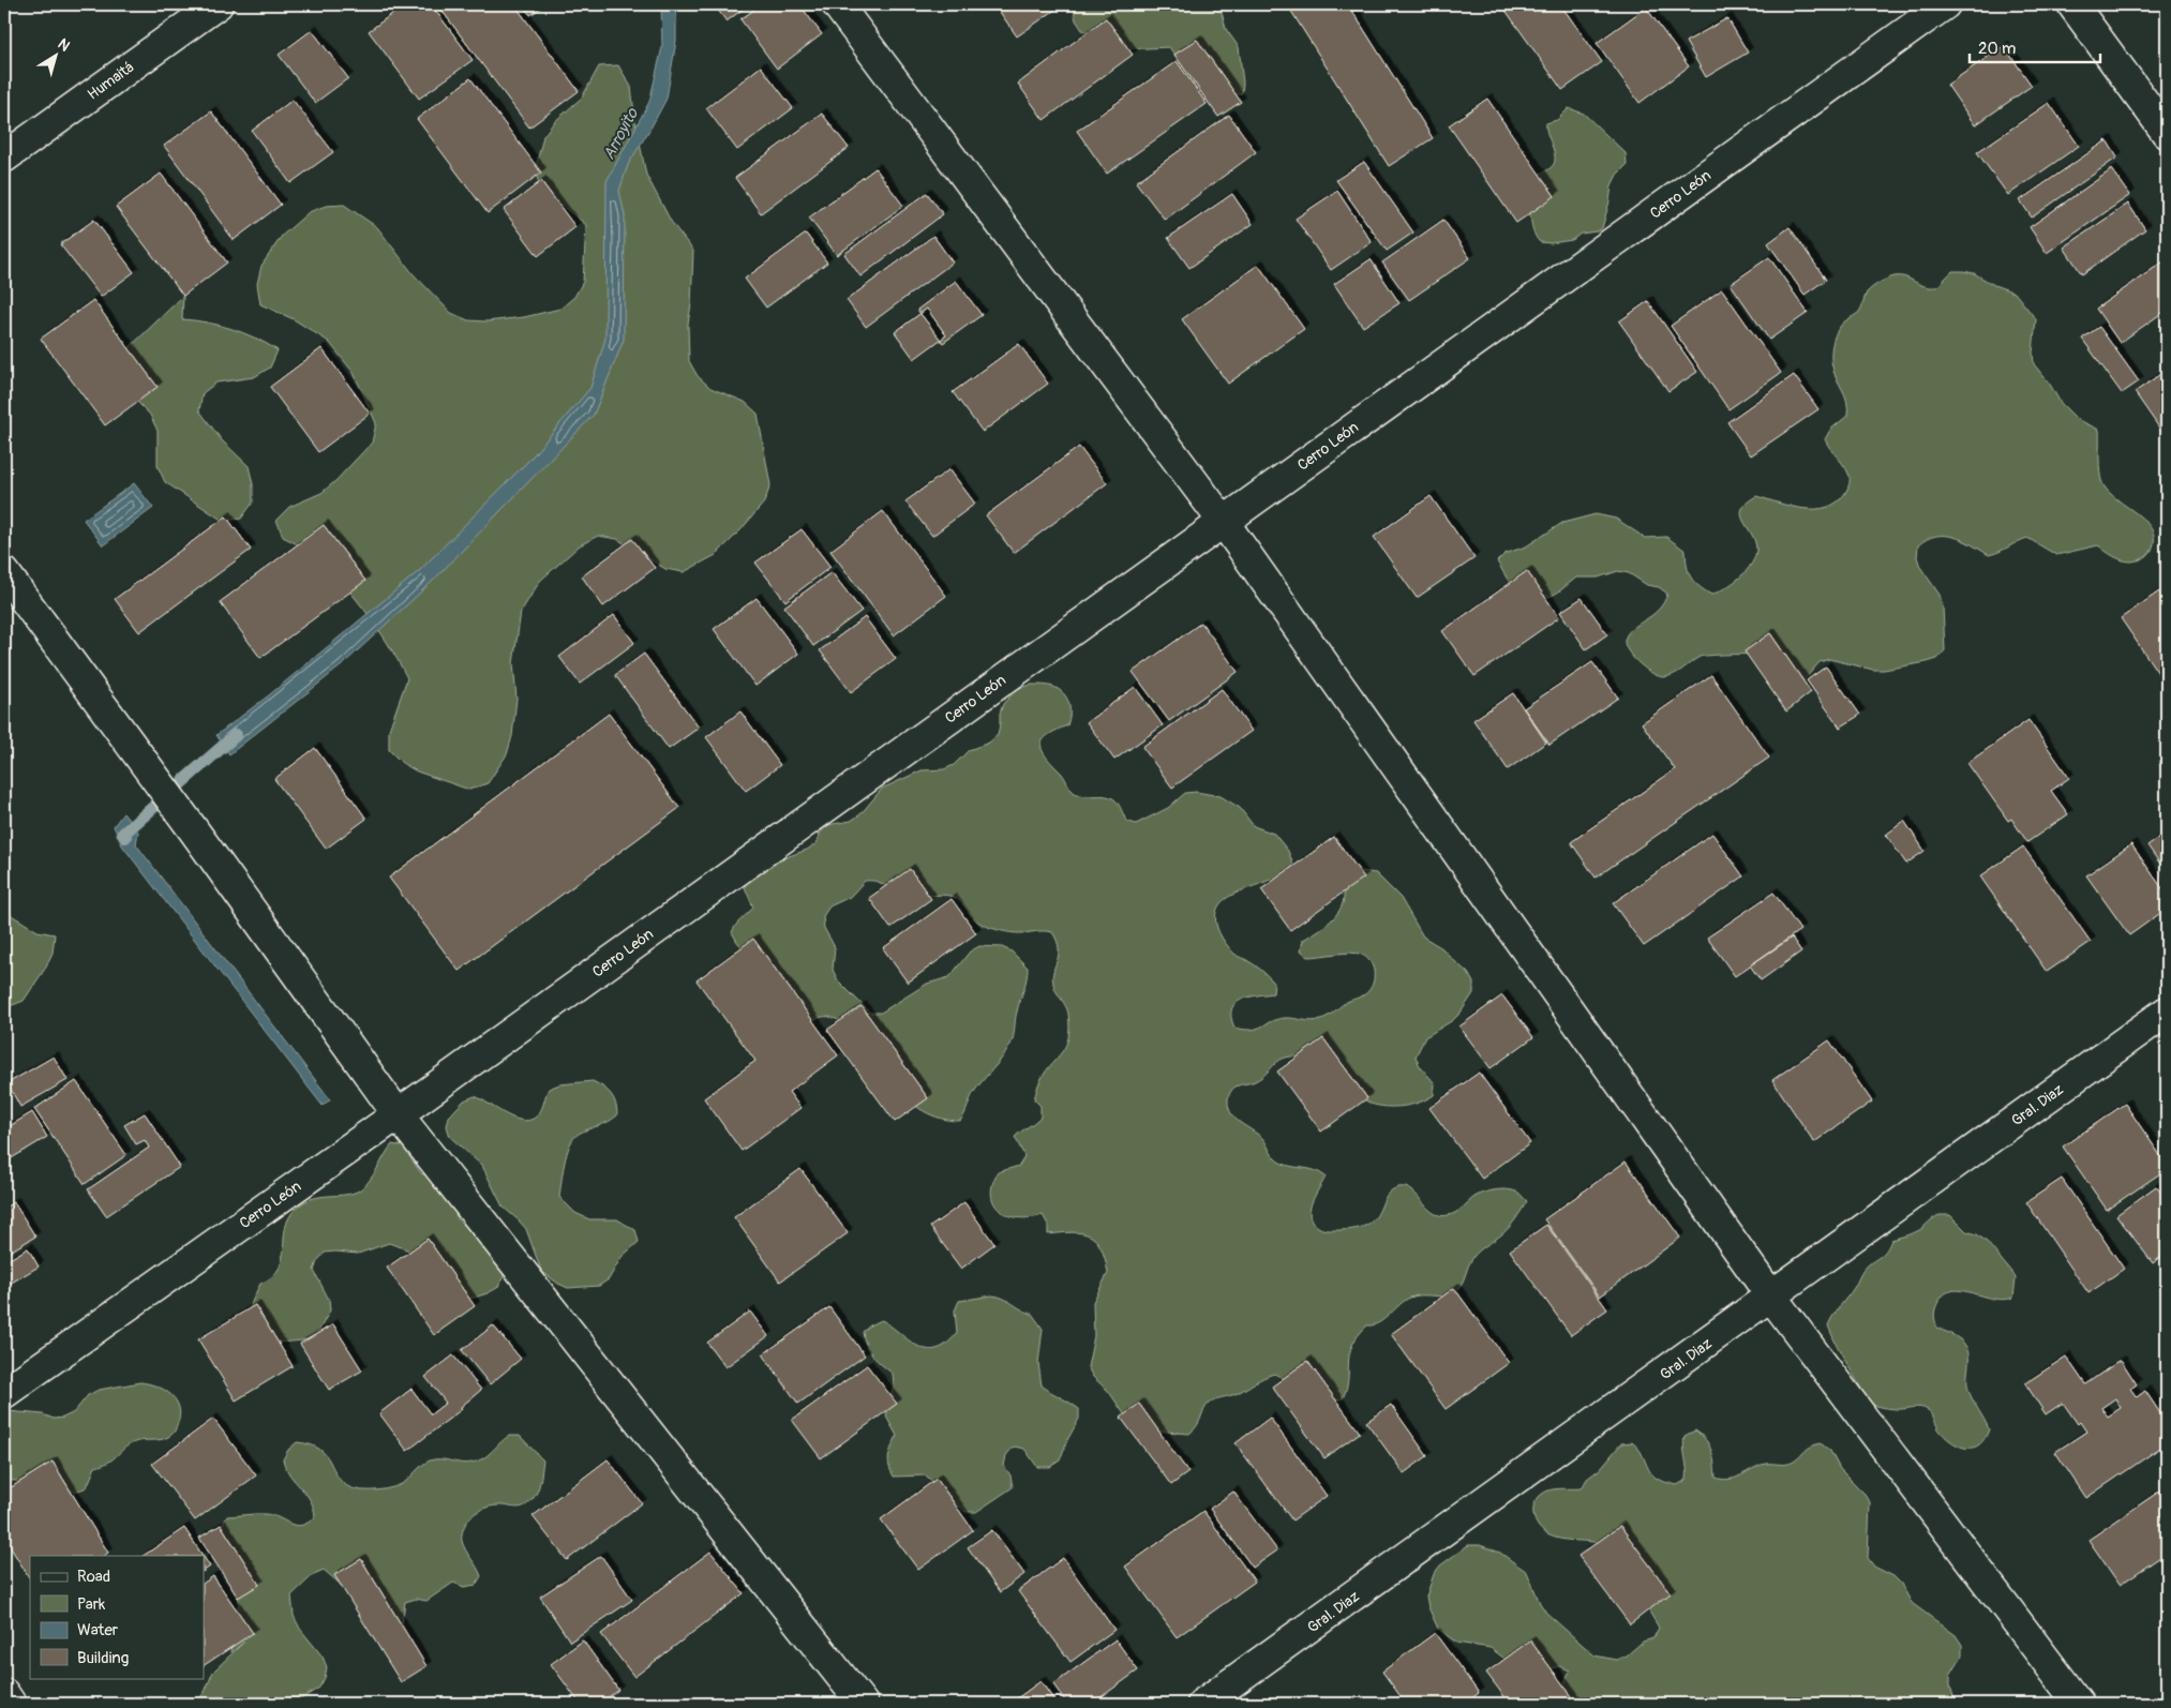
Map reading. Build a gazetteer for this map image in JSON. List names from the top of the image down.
{
  "streets": {
    "street": ["Humaitá", "Cerro León", "Gral. Diaz"]
  },
  "water": ["Arroyito"],
  "legend": [
    "Road",
    "Park",
    "Water",
    "Building"
  ],
  "scale_bar": "20 m",
  "north": "top right"
}
